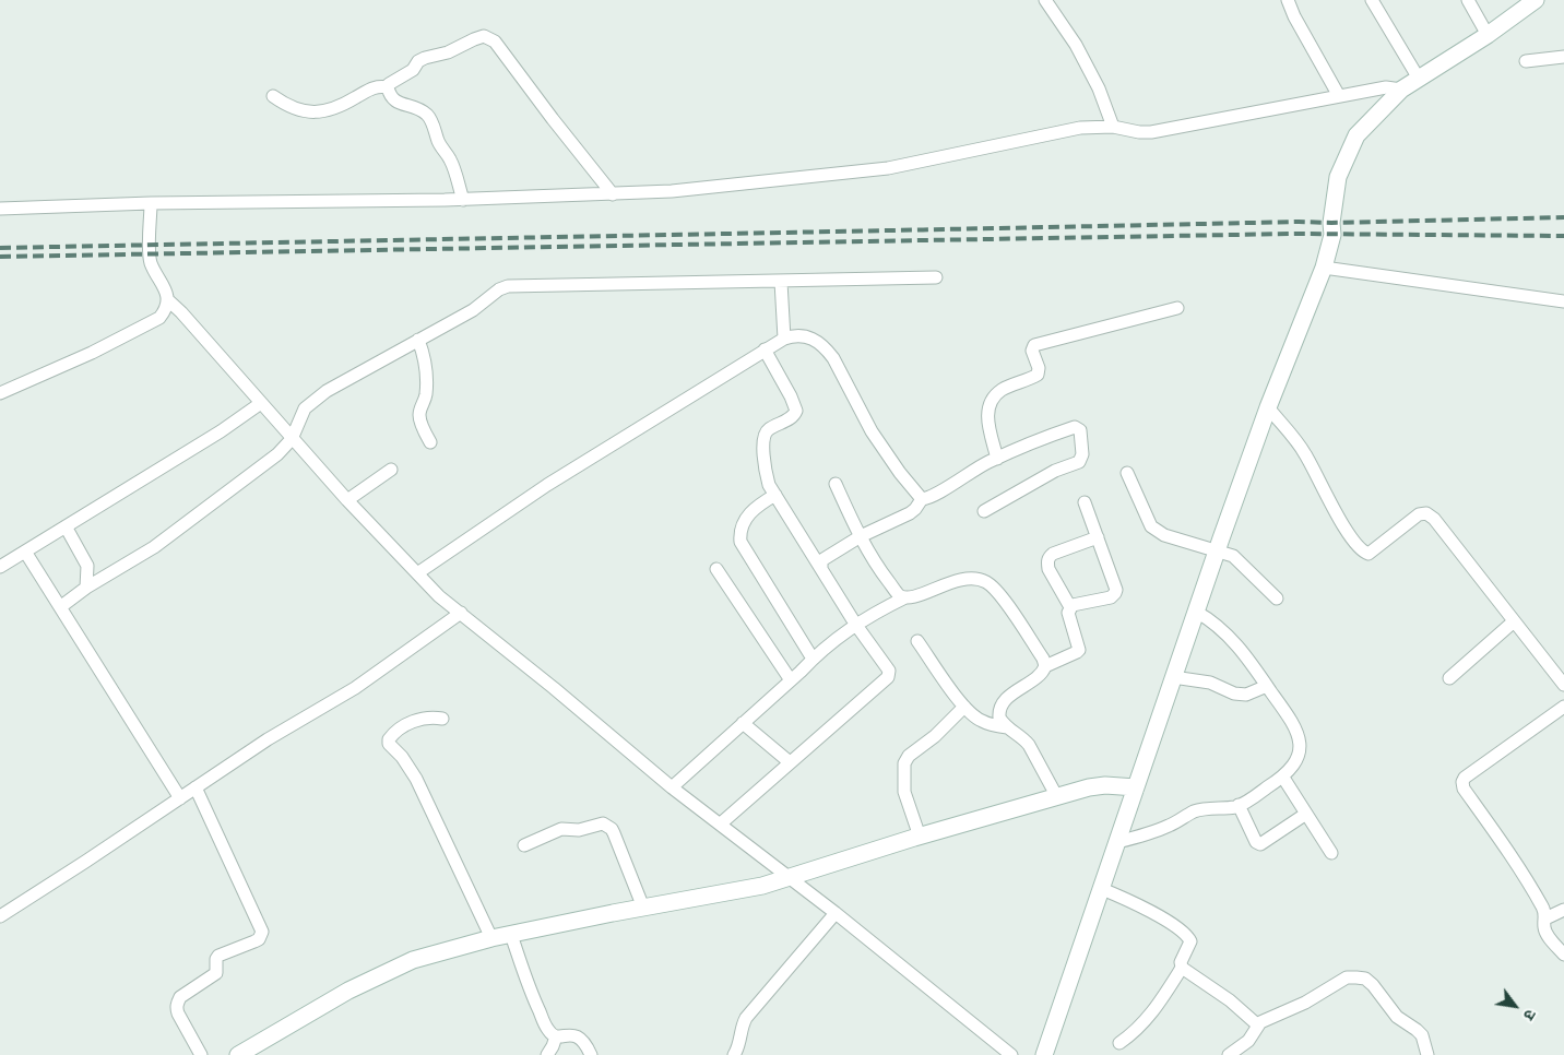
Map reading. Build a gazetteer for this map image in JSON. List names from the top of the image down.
{
  "north": "bottom right"
}
